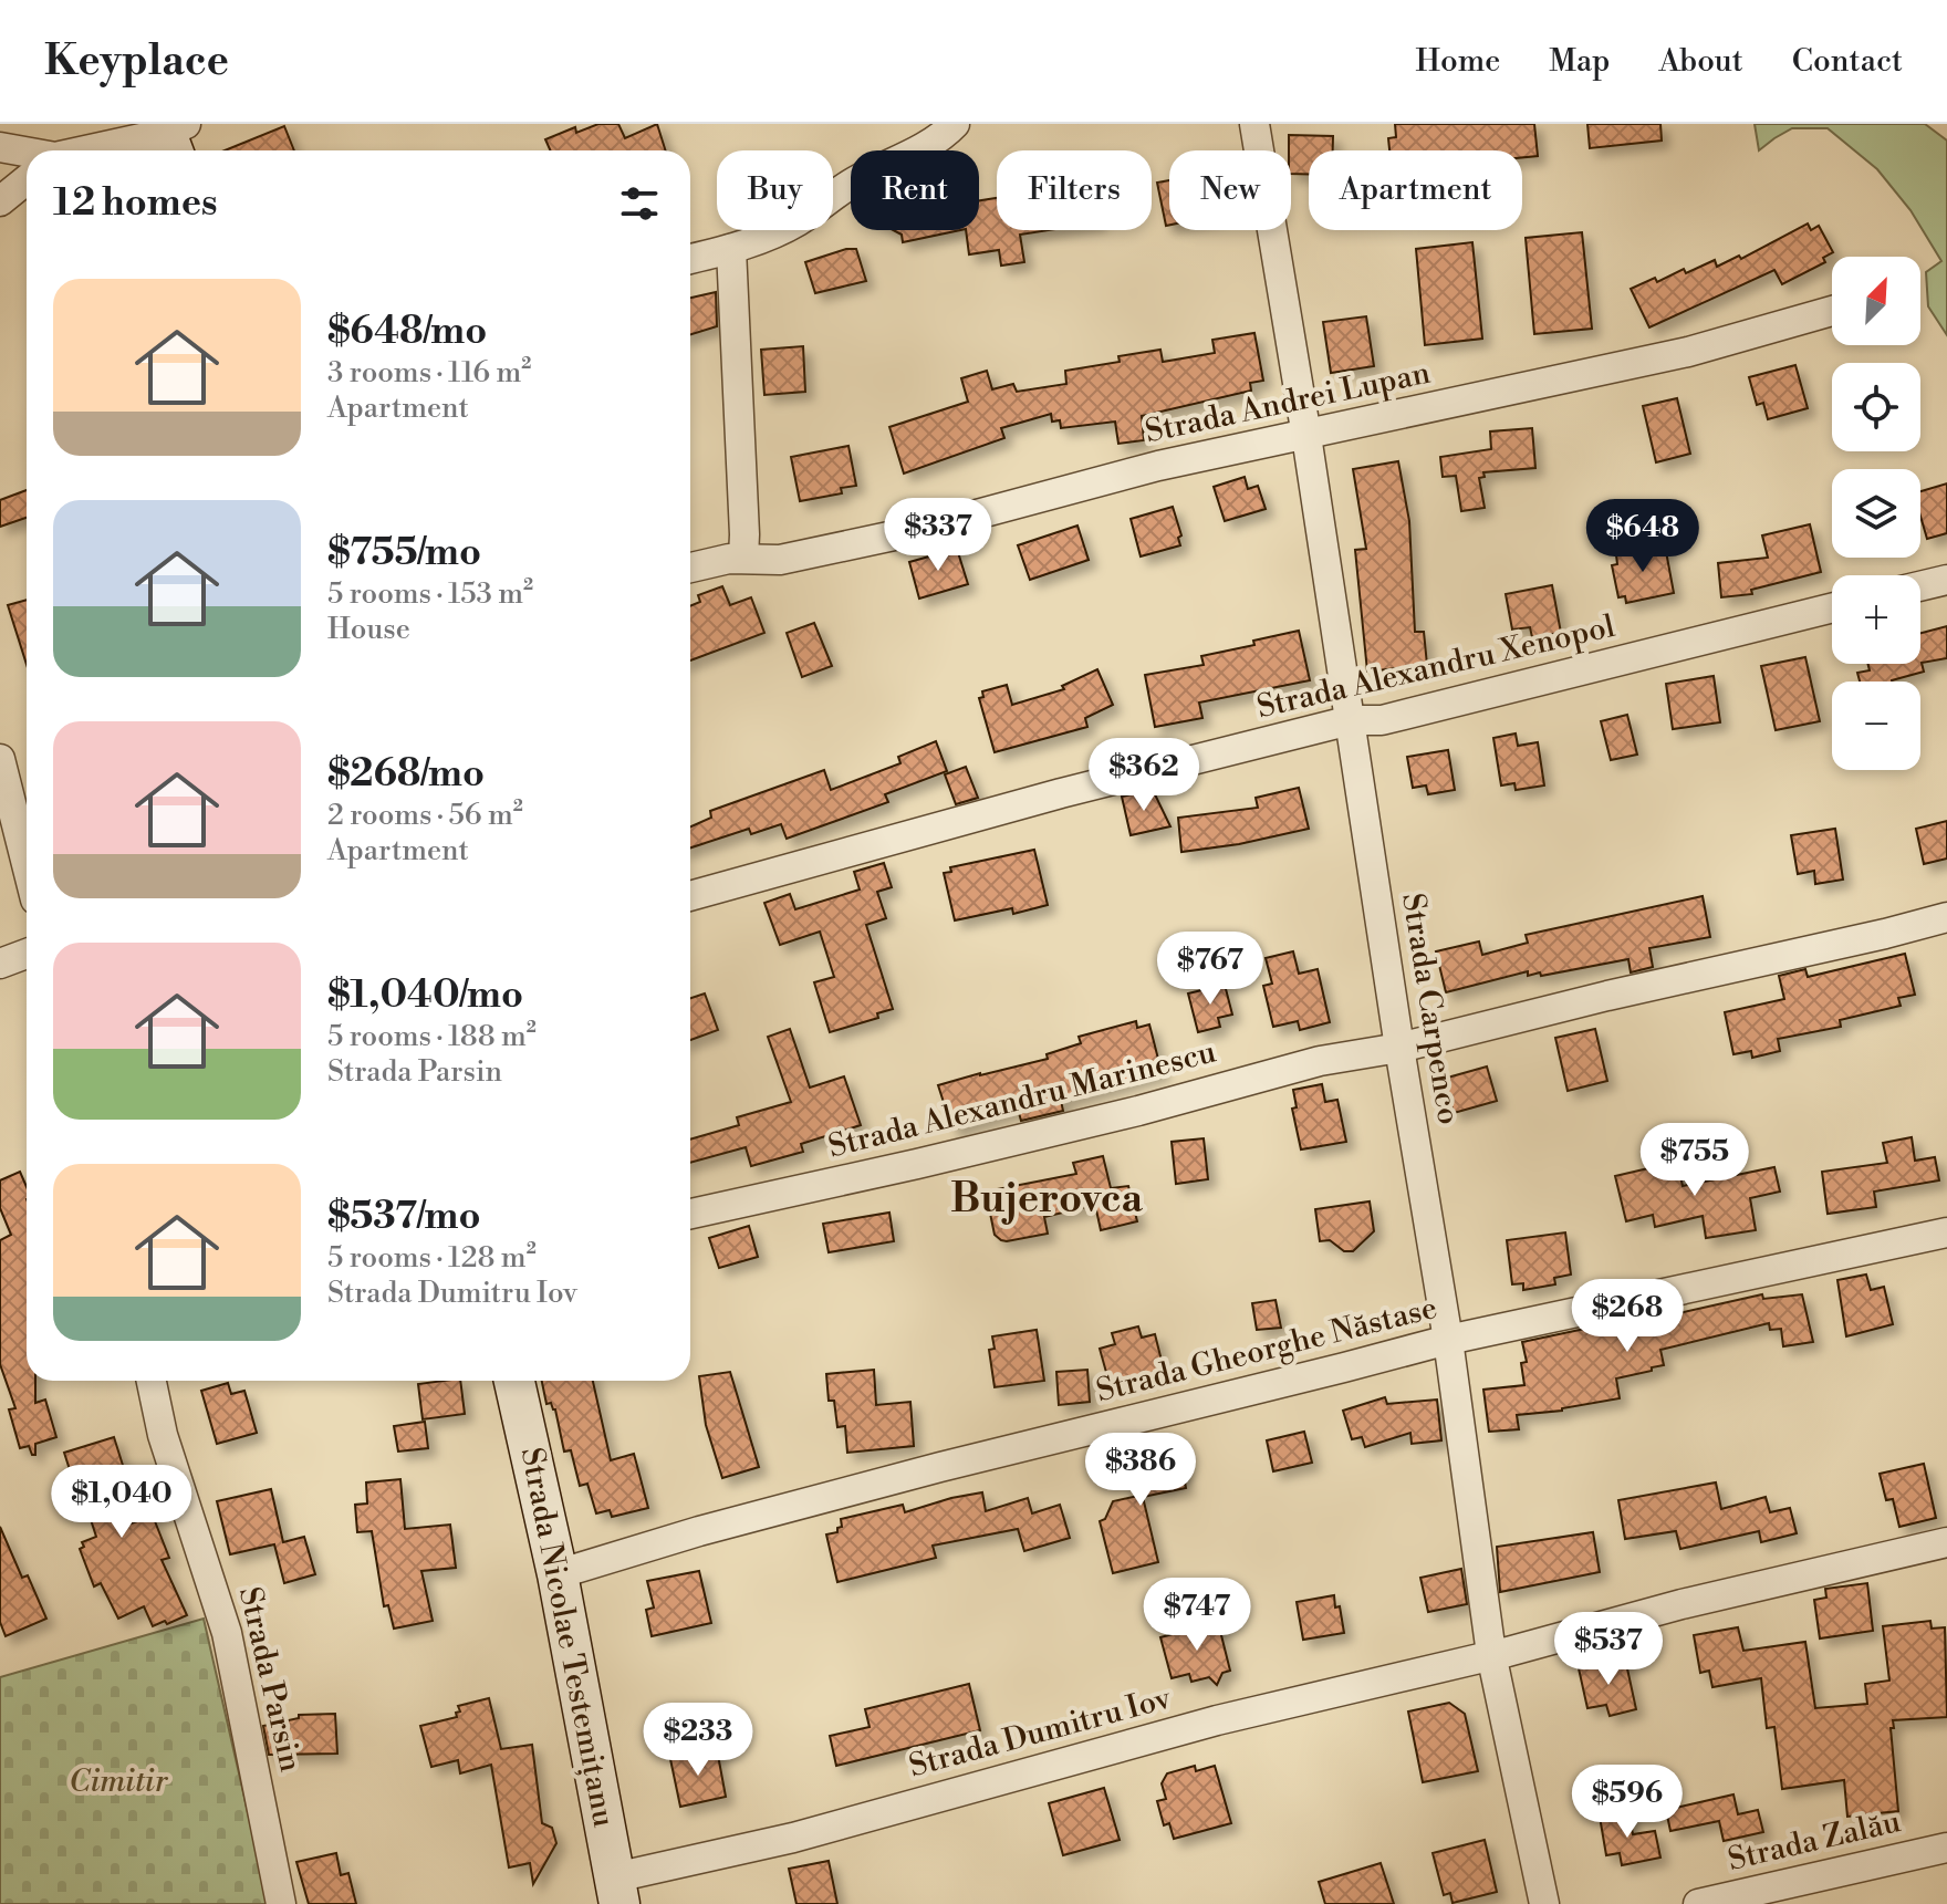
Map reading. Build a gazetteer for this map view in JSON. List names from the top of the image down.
{
  "streets": {
    "street": [
      "Strada Andrei Lupan",
      "Strada Alexandru Xenopol",
      "Strada Carpenco",
      "Strada Alexandru Marinescu",
      "Strada Gheorghe Năstase",
      "Strada Nicolae Testemițanu",
      "Strada Parsin",
      "Strada Dumitru Iov",
      "Strada Zalău"
    ]
  },
  "crossings": [
    ["Strada Andrei Lupan", "Strada Carpenco"],
    ["Strada Alexandru Xenopol", "Strada Carpenco"],
    ["Strada Carpenco", "Strada Alexandru Marinescu"],
    ["Strada Carpenco", "Strada Gheorghe Năstase"],
    ["Strada Carpenco", "Strada Dumitru Iov"],
    ["Strada Gheorghe Năstase", "Strada Nicolae Testemițanu"],
    ["Strada Nicolae Testemițanu", "Strada Dumitru Iov"]
  ],
  "districts": ["Bujerovca"],
  "parks": ["Cimitir"],
  "north": "top right",
  "page": {
    "header": "Keyplace",
    "nav": [
      "Home",
      "Map",
      "About",
      "Contact"
    ],
    "chip": [
      "Buy",
      "Rent",
      "Filters",
      "New",
      "Apartment"
    ],
    "heading": "12 homes",
    "map_buttons": ["+", "−"],
    "list": [
      {
        "name": "$648/mo",
        "note": "3 rooms · 116 m² · Apartment"
      },
      {
        "name": "$755/mo",
        "note": "5 rooms · 153 m² · House"
      },
      {
        "name": "$268/mo",
        "note": "2 rooms · 56 m² · Apartment"
      },
      {
        "name": "$1,040/mo",
        "note": "5 rooms · 188 m² · Strada Parsin"
      },
      {
        "name": "$537/mo",
        "note": "5 rooms · 128 m² · Strada Dumitru Iov"
      }
    ],
    "price": [
      "$337",
      "$648",
      "$362",
      "$767",
      "$755",
      "$268",
      "$386",
      "$1,040",
      "$747",
      "$537",
      "$233",
      "$596"
    ]
  }
}
